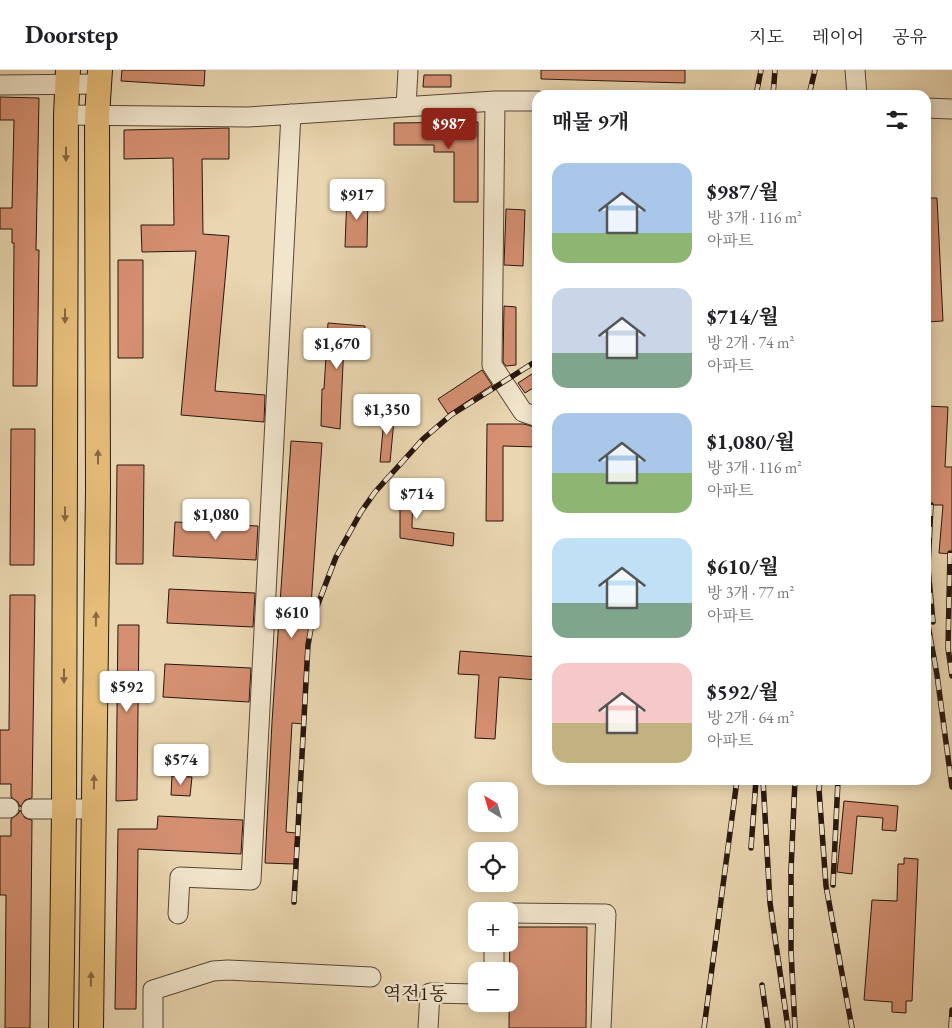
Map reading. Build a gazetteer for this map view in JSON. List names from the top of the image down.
{
  "districts": ["역전1동"],
  "north": "top left",
  "page": {
    "header": "Doorstep",
    "nav": ["지도", "레이어", "공유"],
    "heading": "매물 9개",
    "price": [
      "$987",
      "$917",
      "$1,670",
      "$1,350",
      "$714",
      "$1,080",
      "$610",
      "$592",
      "$574"
    ],
    "list": [
      {
        "name": "$987/월",
        "note": "방 3개 · 116 m² · 아파트"
      },
      {
        "name": "$714/월",
        "note": "방 2개 · 74 m² · 아파트"
      },
      {
        "name": "$1,080/월",
        "note": "방 3개 · 116 m² · 아파트"
      },
      {
        "name": "$610/월",
        "note": "방 3개 · 77 m² · 아파트"
      },
      {
        "name": "$592/월",
        "note": "방 2개 · 64 m² · 아파트"
      }
    ],
    "map_buttons": ["+", "−"]
  }
}
